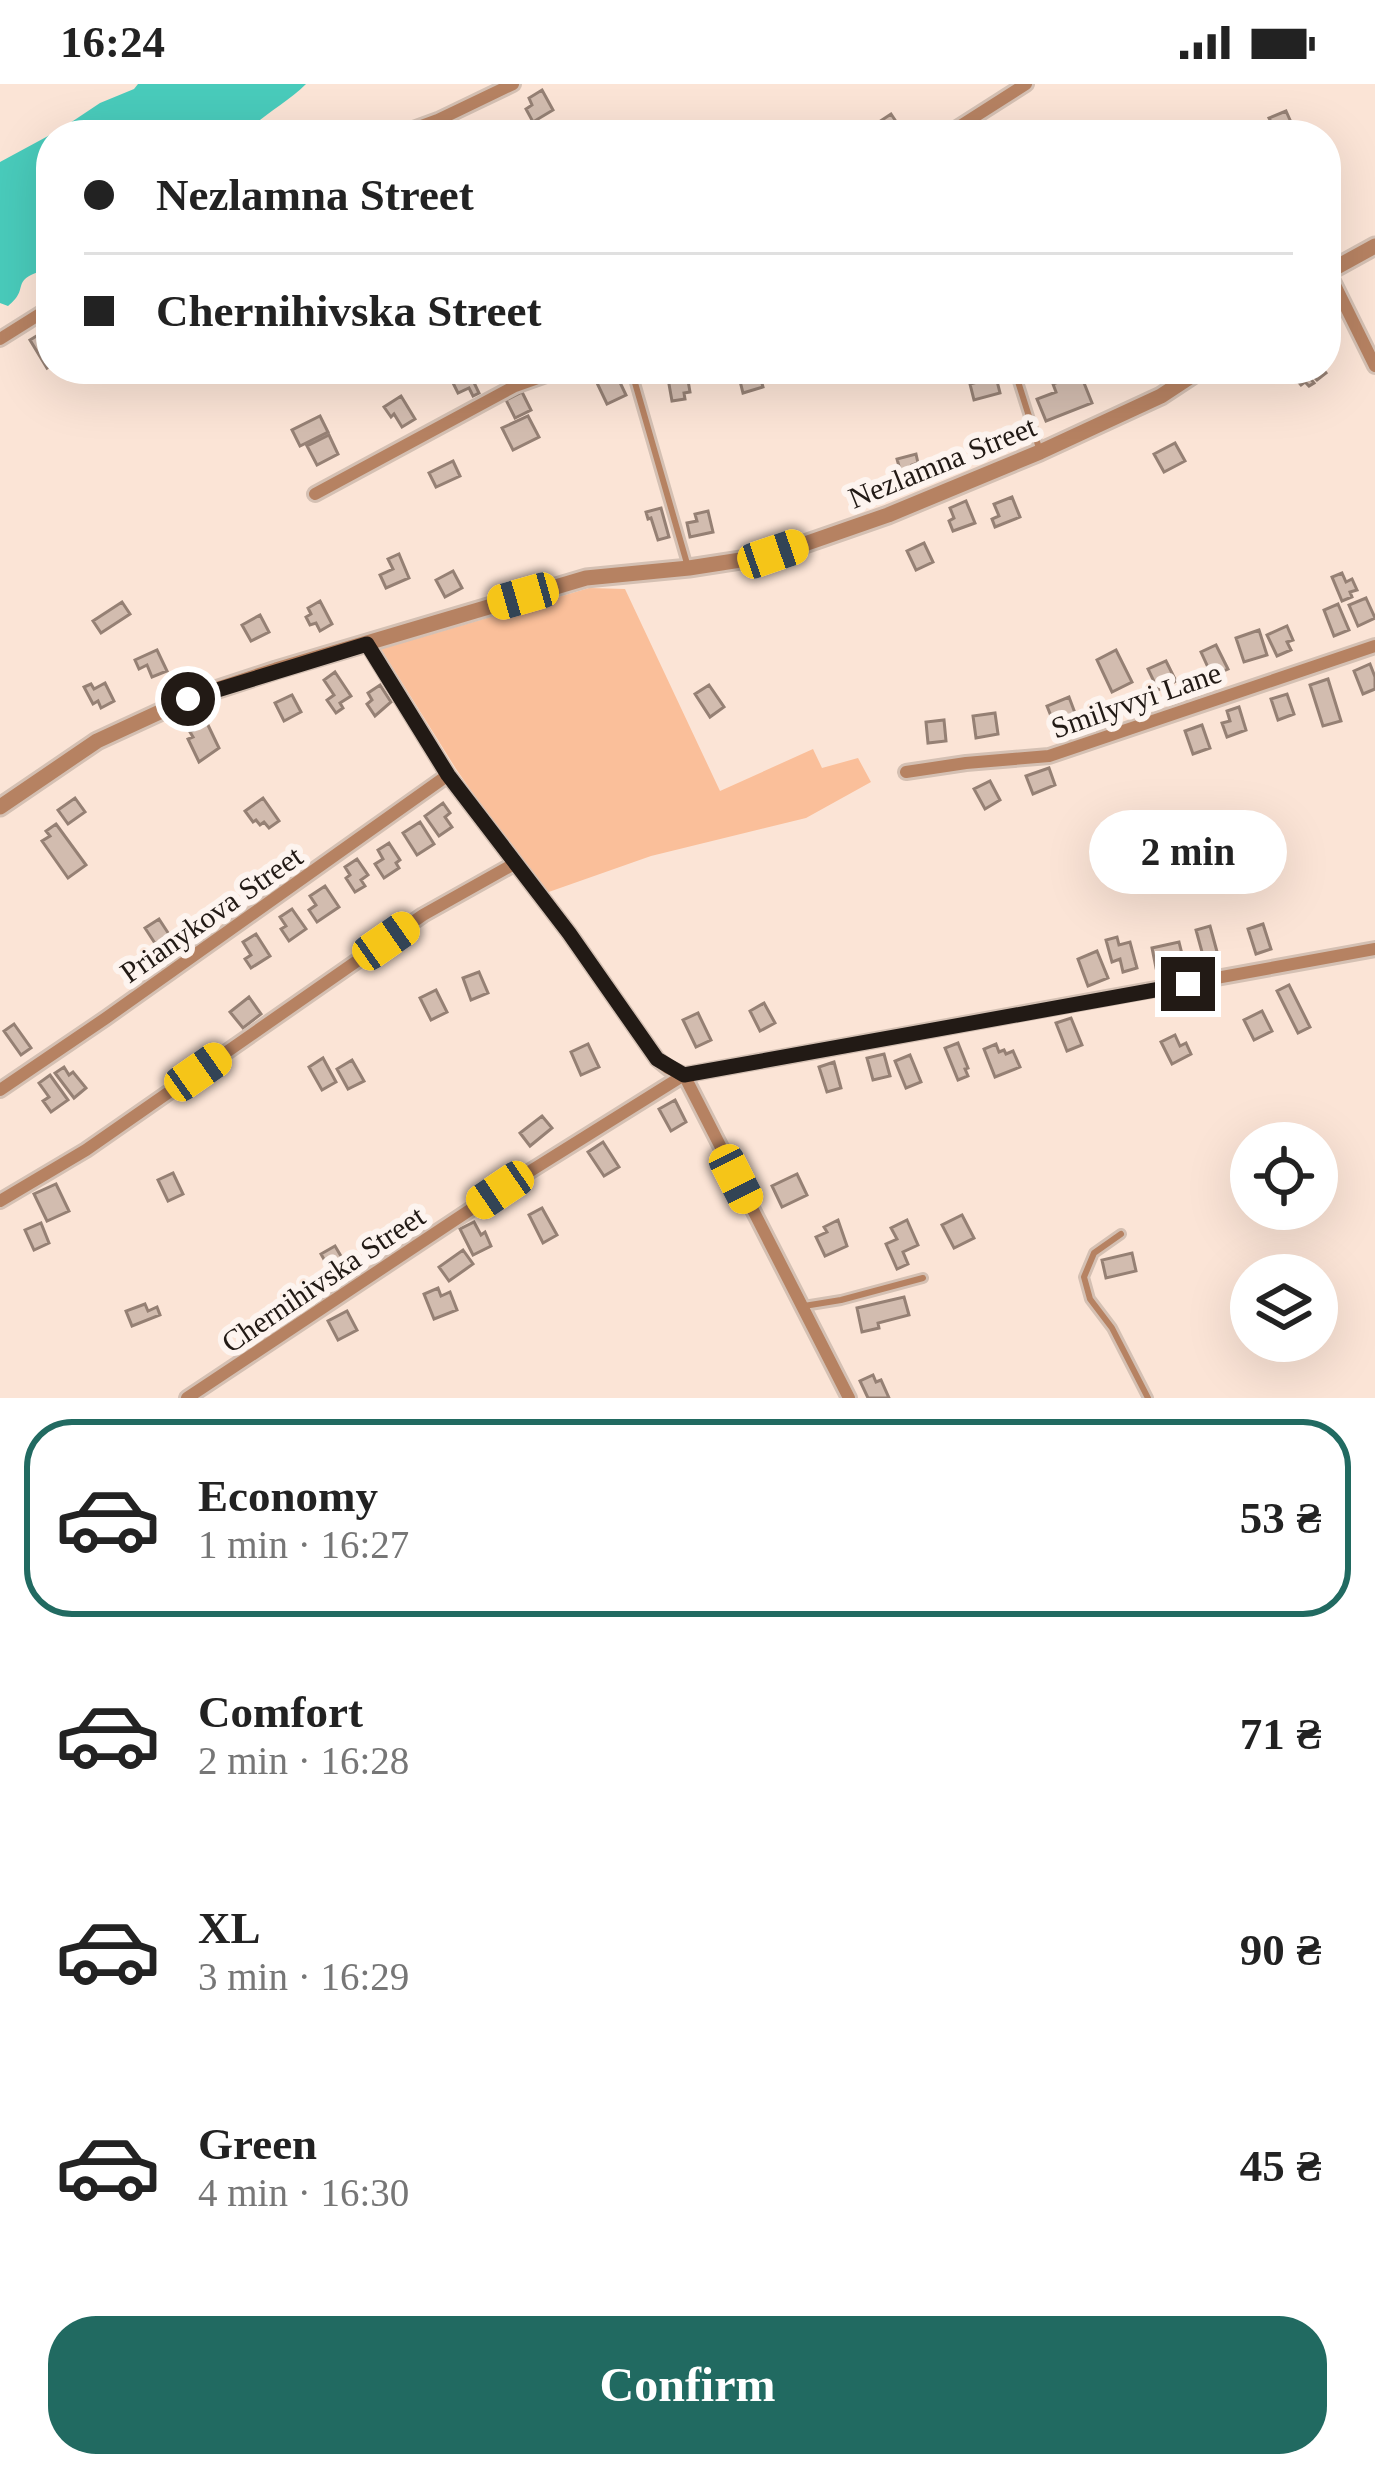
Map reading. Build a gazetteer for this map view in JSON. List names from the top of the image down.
{
  "streets": {
    "street": [
      "Nezlamna Street",
      "Smilyvyi Lane",
      "Prianykova Street",
      "Chernihivska Street"
    ]
  },
  "page": {
    "status": "16:24",
    "banner": ["Nezlamna Street", "Chernihivska Street"],
    "bubble": "2 min",
    "list": [
      {
        "name": "Economy",
        "note": "1 min · 16:27",
        "value": "53 ₴"
      },
      {
        "name": "Comfort",
        "note": "2 min · 16:28",
        "value": "71 ₴"
      },
      {
        "name": "XL",
        "note": "3 min · 16:29",
        "value": "90 ₴"
      },
      {
        "name": "Green",
        "note": "4 min · 16:30",
        "value": "45 ₴"
      }
    ],
    "buttons": "Confirm"
  }
}
